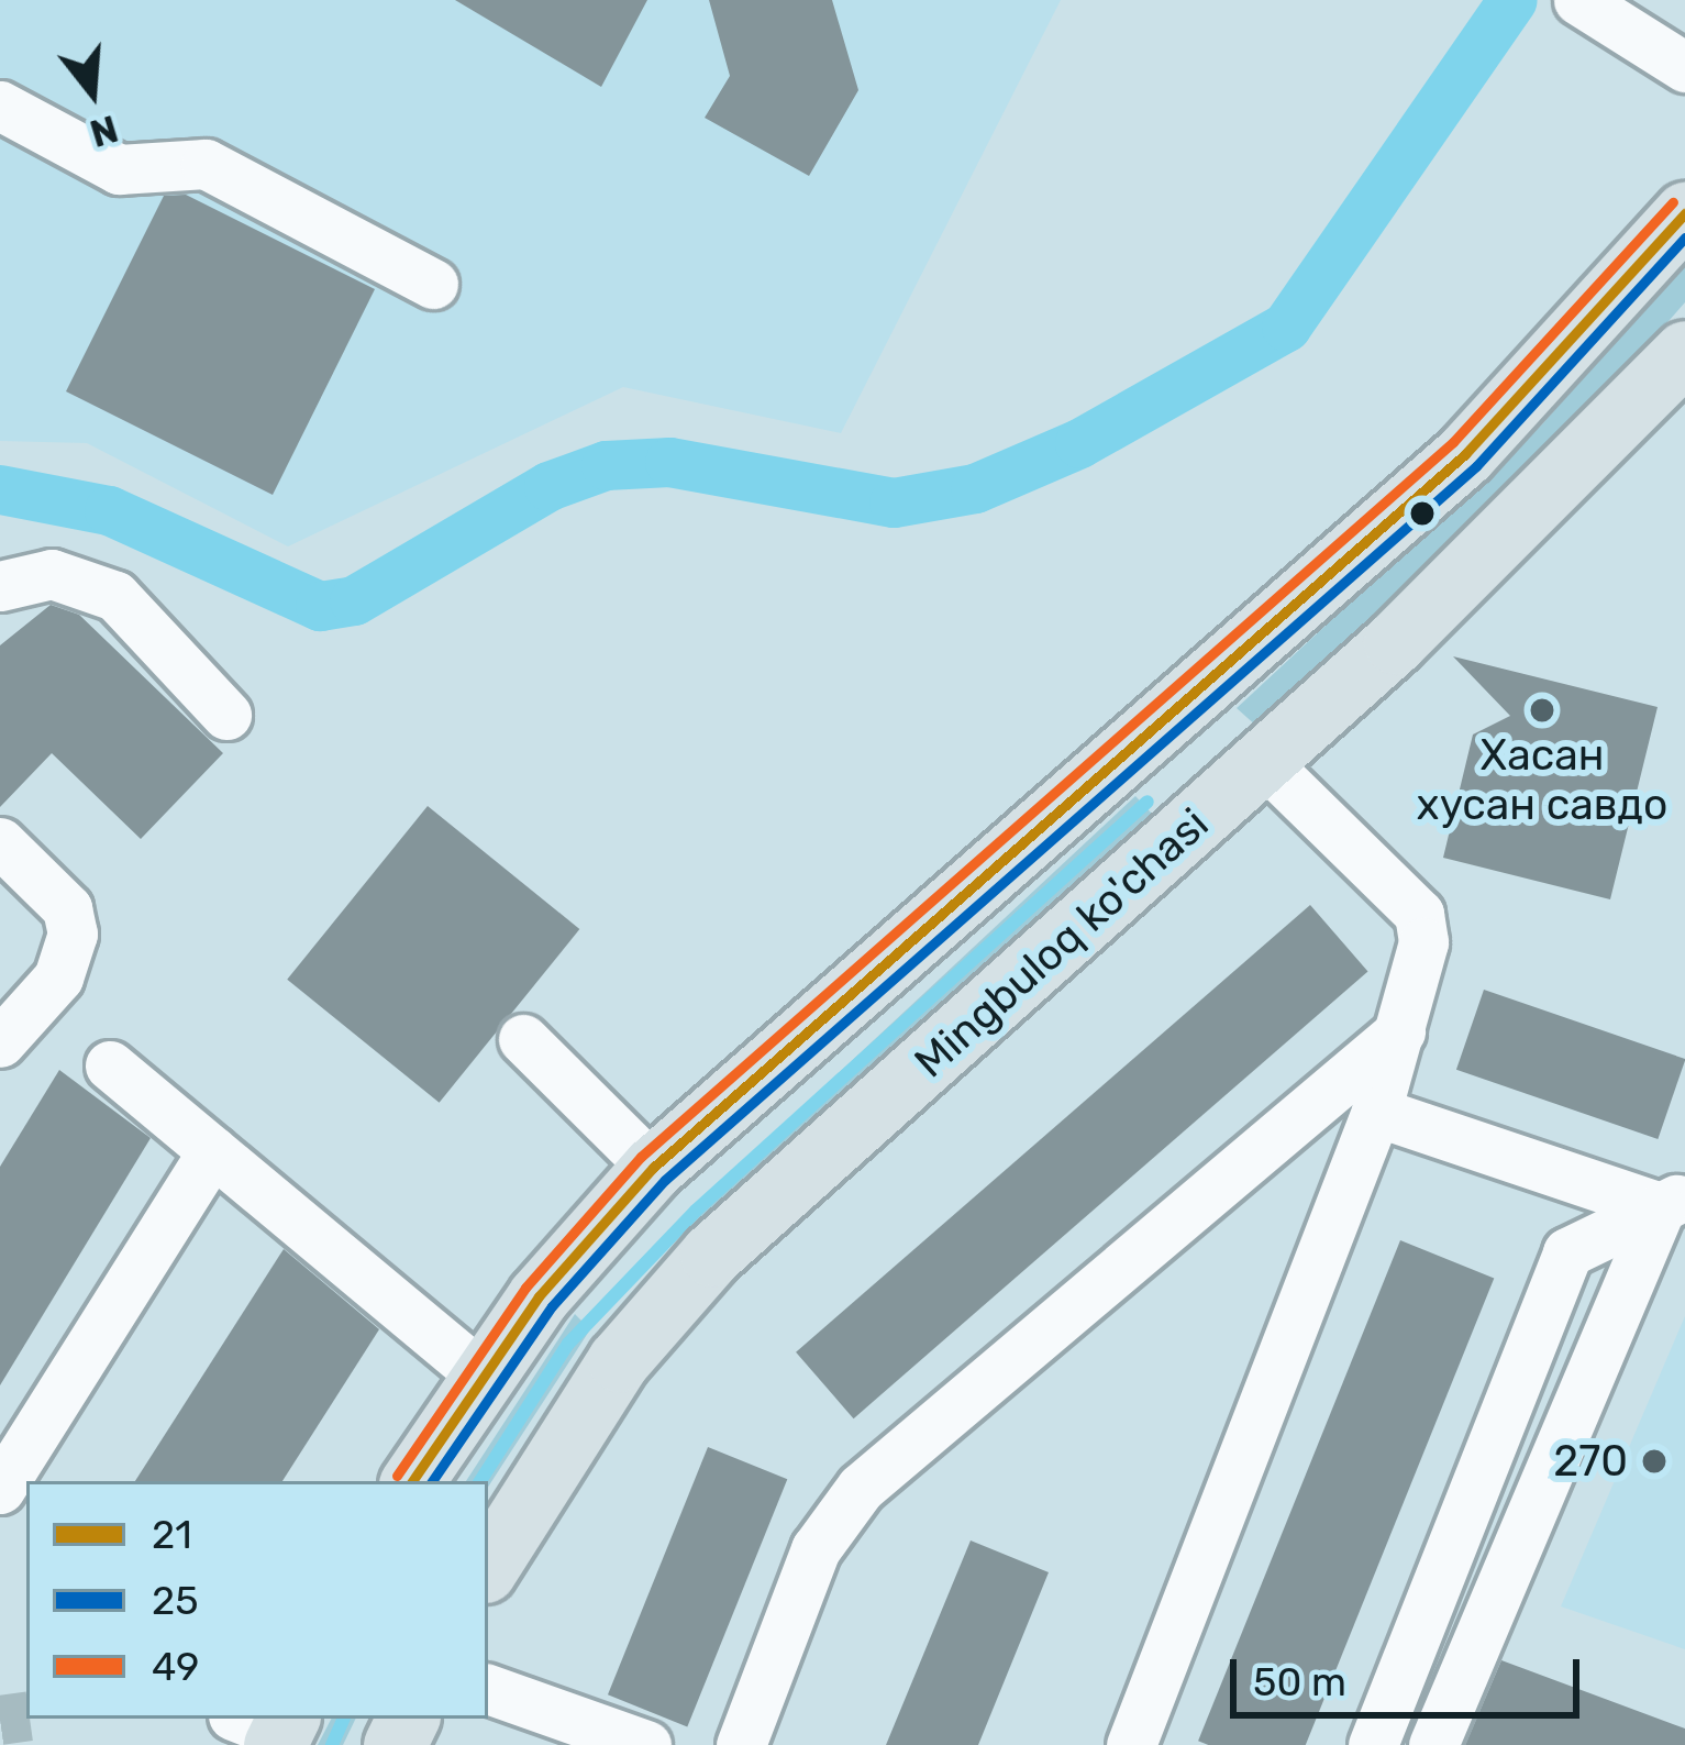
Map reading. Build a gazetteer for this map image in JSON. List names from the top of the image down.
{
  "streets": {
    "main road": ["Mingbuloq ko'chasi"]
  },
  "places": ["Хасан хусан савдо", "270"],
  "lines": ["transit line 49", "transit line 21", "transit line 25"],
  "legend": ["21", "25", "49"],
  "scale_bar": "50 m",
  "north": "bottom"
}
